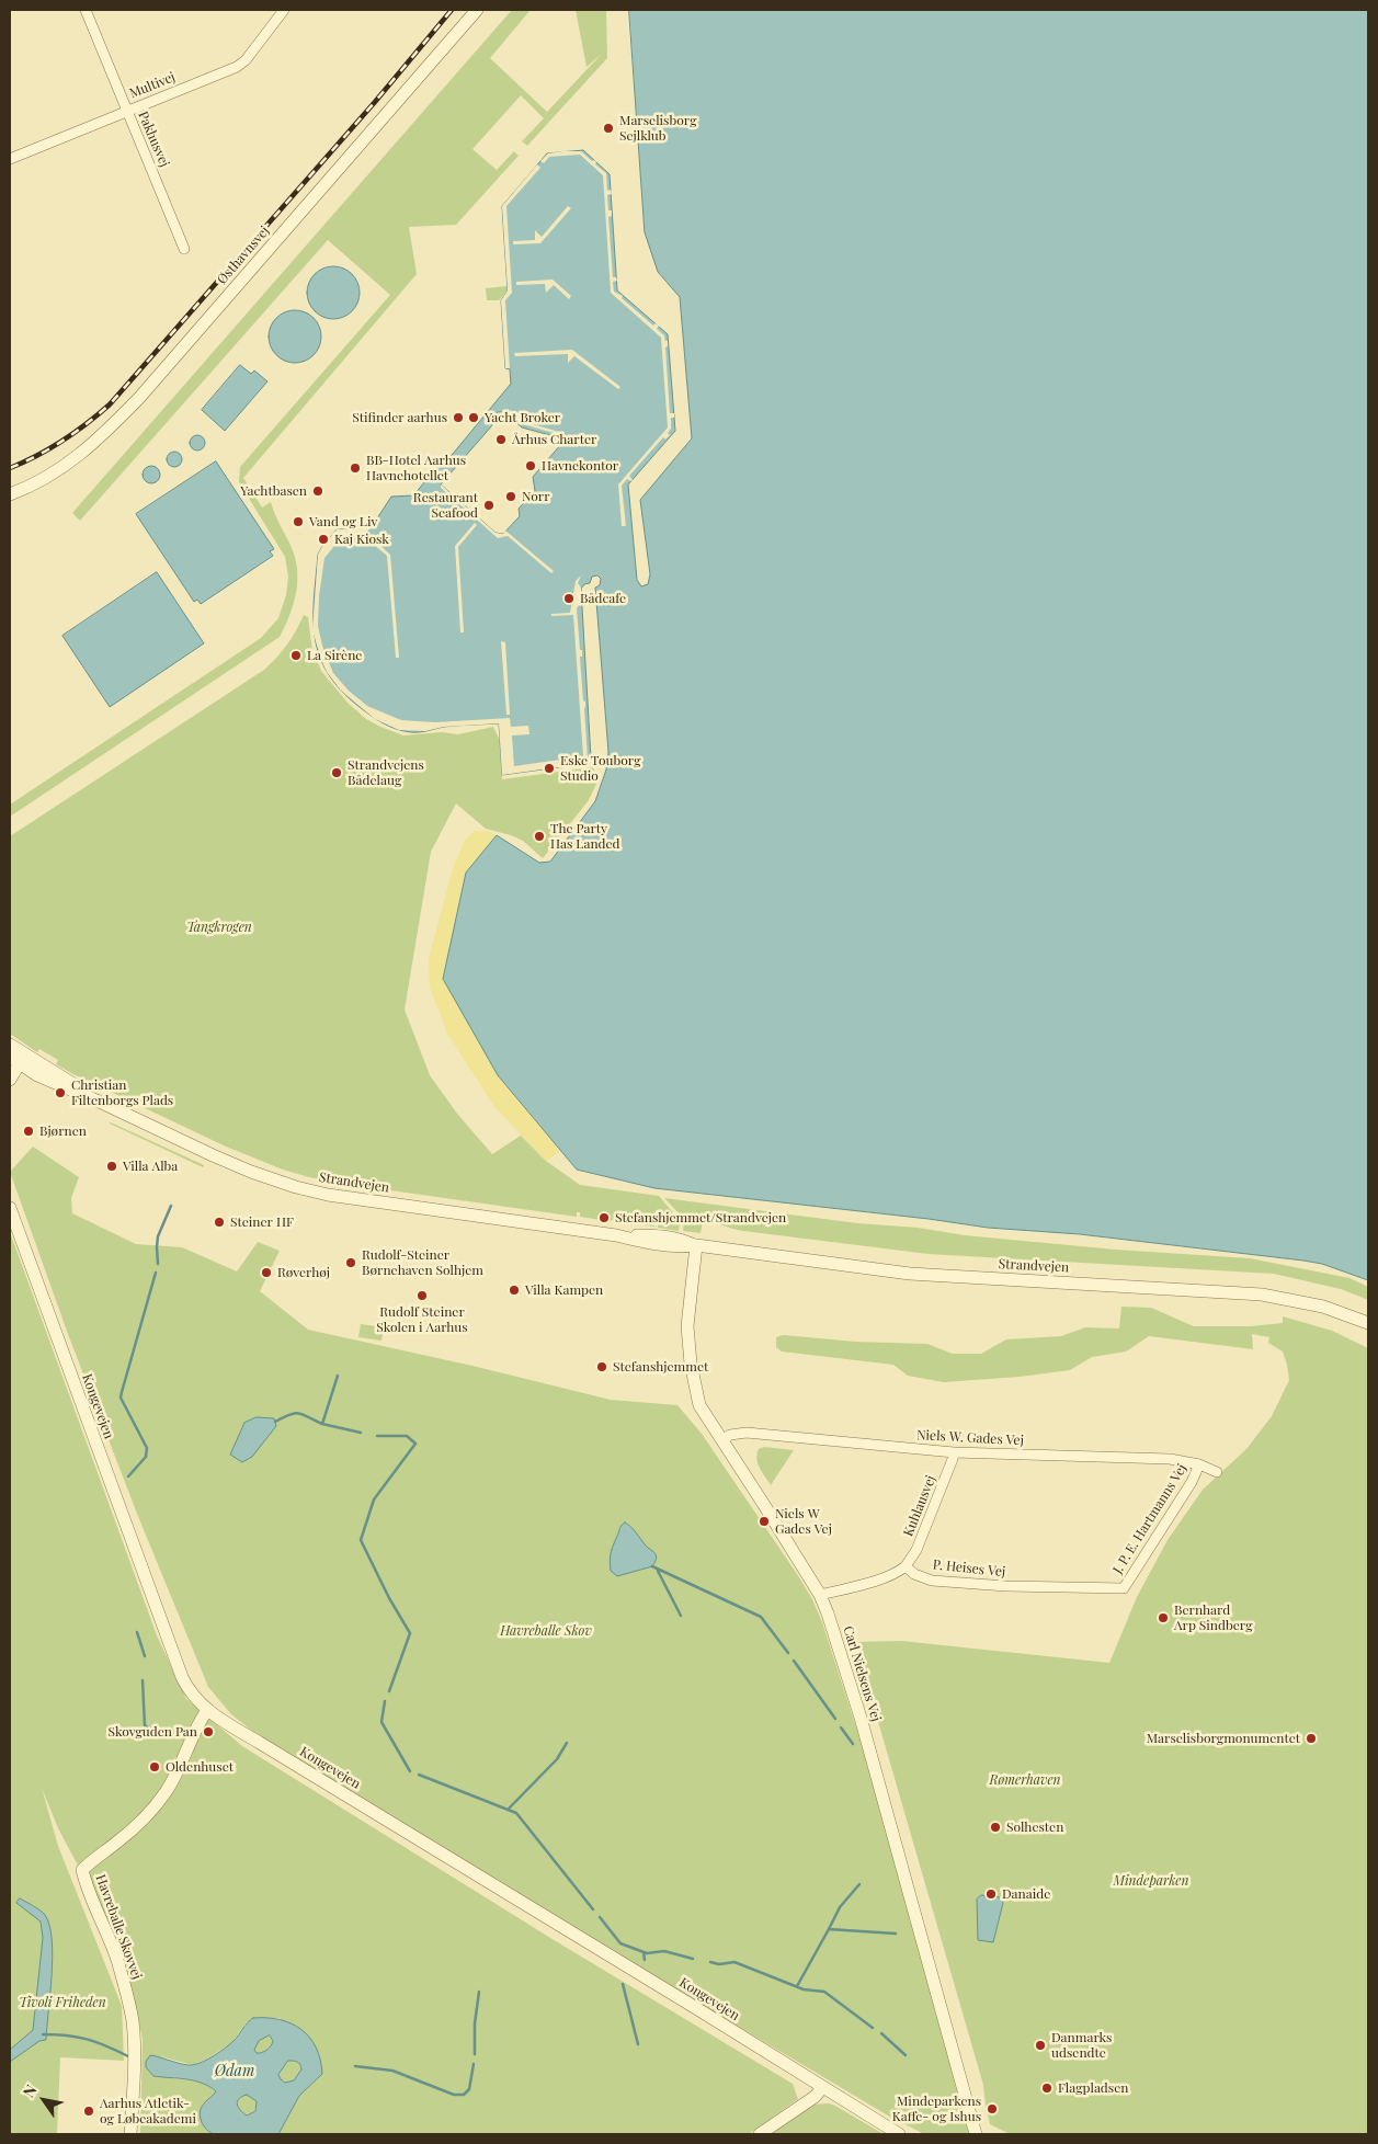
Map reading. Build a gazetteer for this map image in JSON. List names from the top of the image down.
{
  "streets": {
    "street": [
      "Multivej",
      "Pakhusvej",
      "Østhavnsvej",
      "Strandvejen",
      "Kongevejen",
      "Niels W. Gades Vej",
      "Kuhlausvej",
      "J. P. E. Hartmanns Vej",
      "P. Heises Vej",
      "Carl Nielsens Vej",
      "Havreballe Skovvej"
    ]
  },
  "crossings": [
    ["Multivej", "Pakhusvej"],
    ["Strandvejen", "Carl Nielsens Vej"],
    ["Kongevejen", "Havreballe Skovvej"],
    ["Niels W. Gades Vej", "Kuhlausvej"],
    ["Niels W. Gades Vej", "J. P. E. Hartmanns Vej"],
    ["Niels W. Gades Vej", "Carl Nielsens Vej"],
    ["Kuhlausvej", "P. Heises Vej"],
    ["J. P. E. Hartmanns Vej", "P. Heises Vej"]
  ],
  "water": ["Ødam"],
  "parks": [
    "Tangkrogen",
    "Havreballe Skov",
    "Rømerhaven",
    "Mindeparken",
    "Tivoli Friheden"
  ],
  "places": [
    "Marselisborg Sejlklub",
    "Stifinder aarhus",
    "Yacht Broker",
    "Århus Charter",
    "Havnekontor",
    "BB-Hotel Aarhus Havnehotellet",
    "Yachtbasen",
    "Norr",
    "Restaurant Seafood",
    "Vand og Liv",
    "Kaj Kiosk",
    "Bådcafe",
    "La Sirène",
    "Eske Touborg Studio",
    "Strandvejens Bådelaug",
    "The Party Has Landed",
    "Christian Filtenborgs Plads",
    "Bjørnen",
    "Villa Alba",
    "Stefanshjemmet/Strandvejen",
    "Steiner HF",
    "Rudolf-Steiner Børnehaven Solhjem",
    "Røverhøj",
    "Villa Kampen",
    "Rudolf Steiner Skolen i Aarhus",
    "Stefanshjemmet",
    "Niels W Gades Vej",
    "Bernhard Arp Sindberg",
    "Skovguden Pan",
    "Marselisborgmonumentet",
    "Oldenhuset",
    "Solhesten",
    "Danaide",
    "Danmarks udsendte",
    "Flagpladsen",
    "Mindeparkens Kaffe- og Ishus",
    "Aarhus Atletik- og Løbeakademi"
  ],
  "north": "top left"
}
